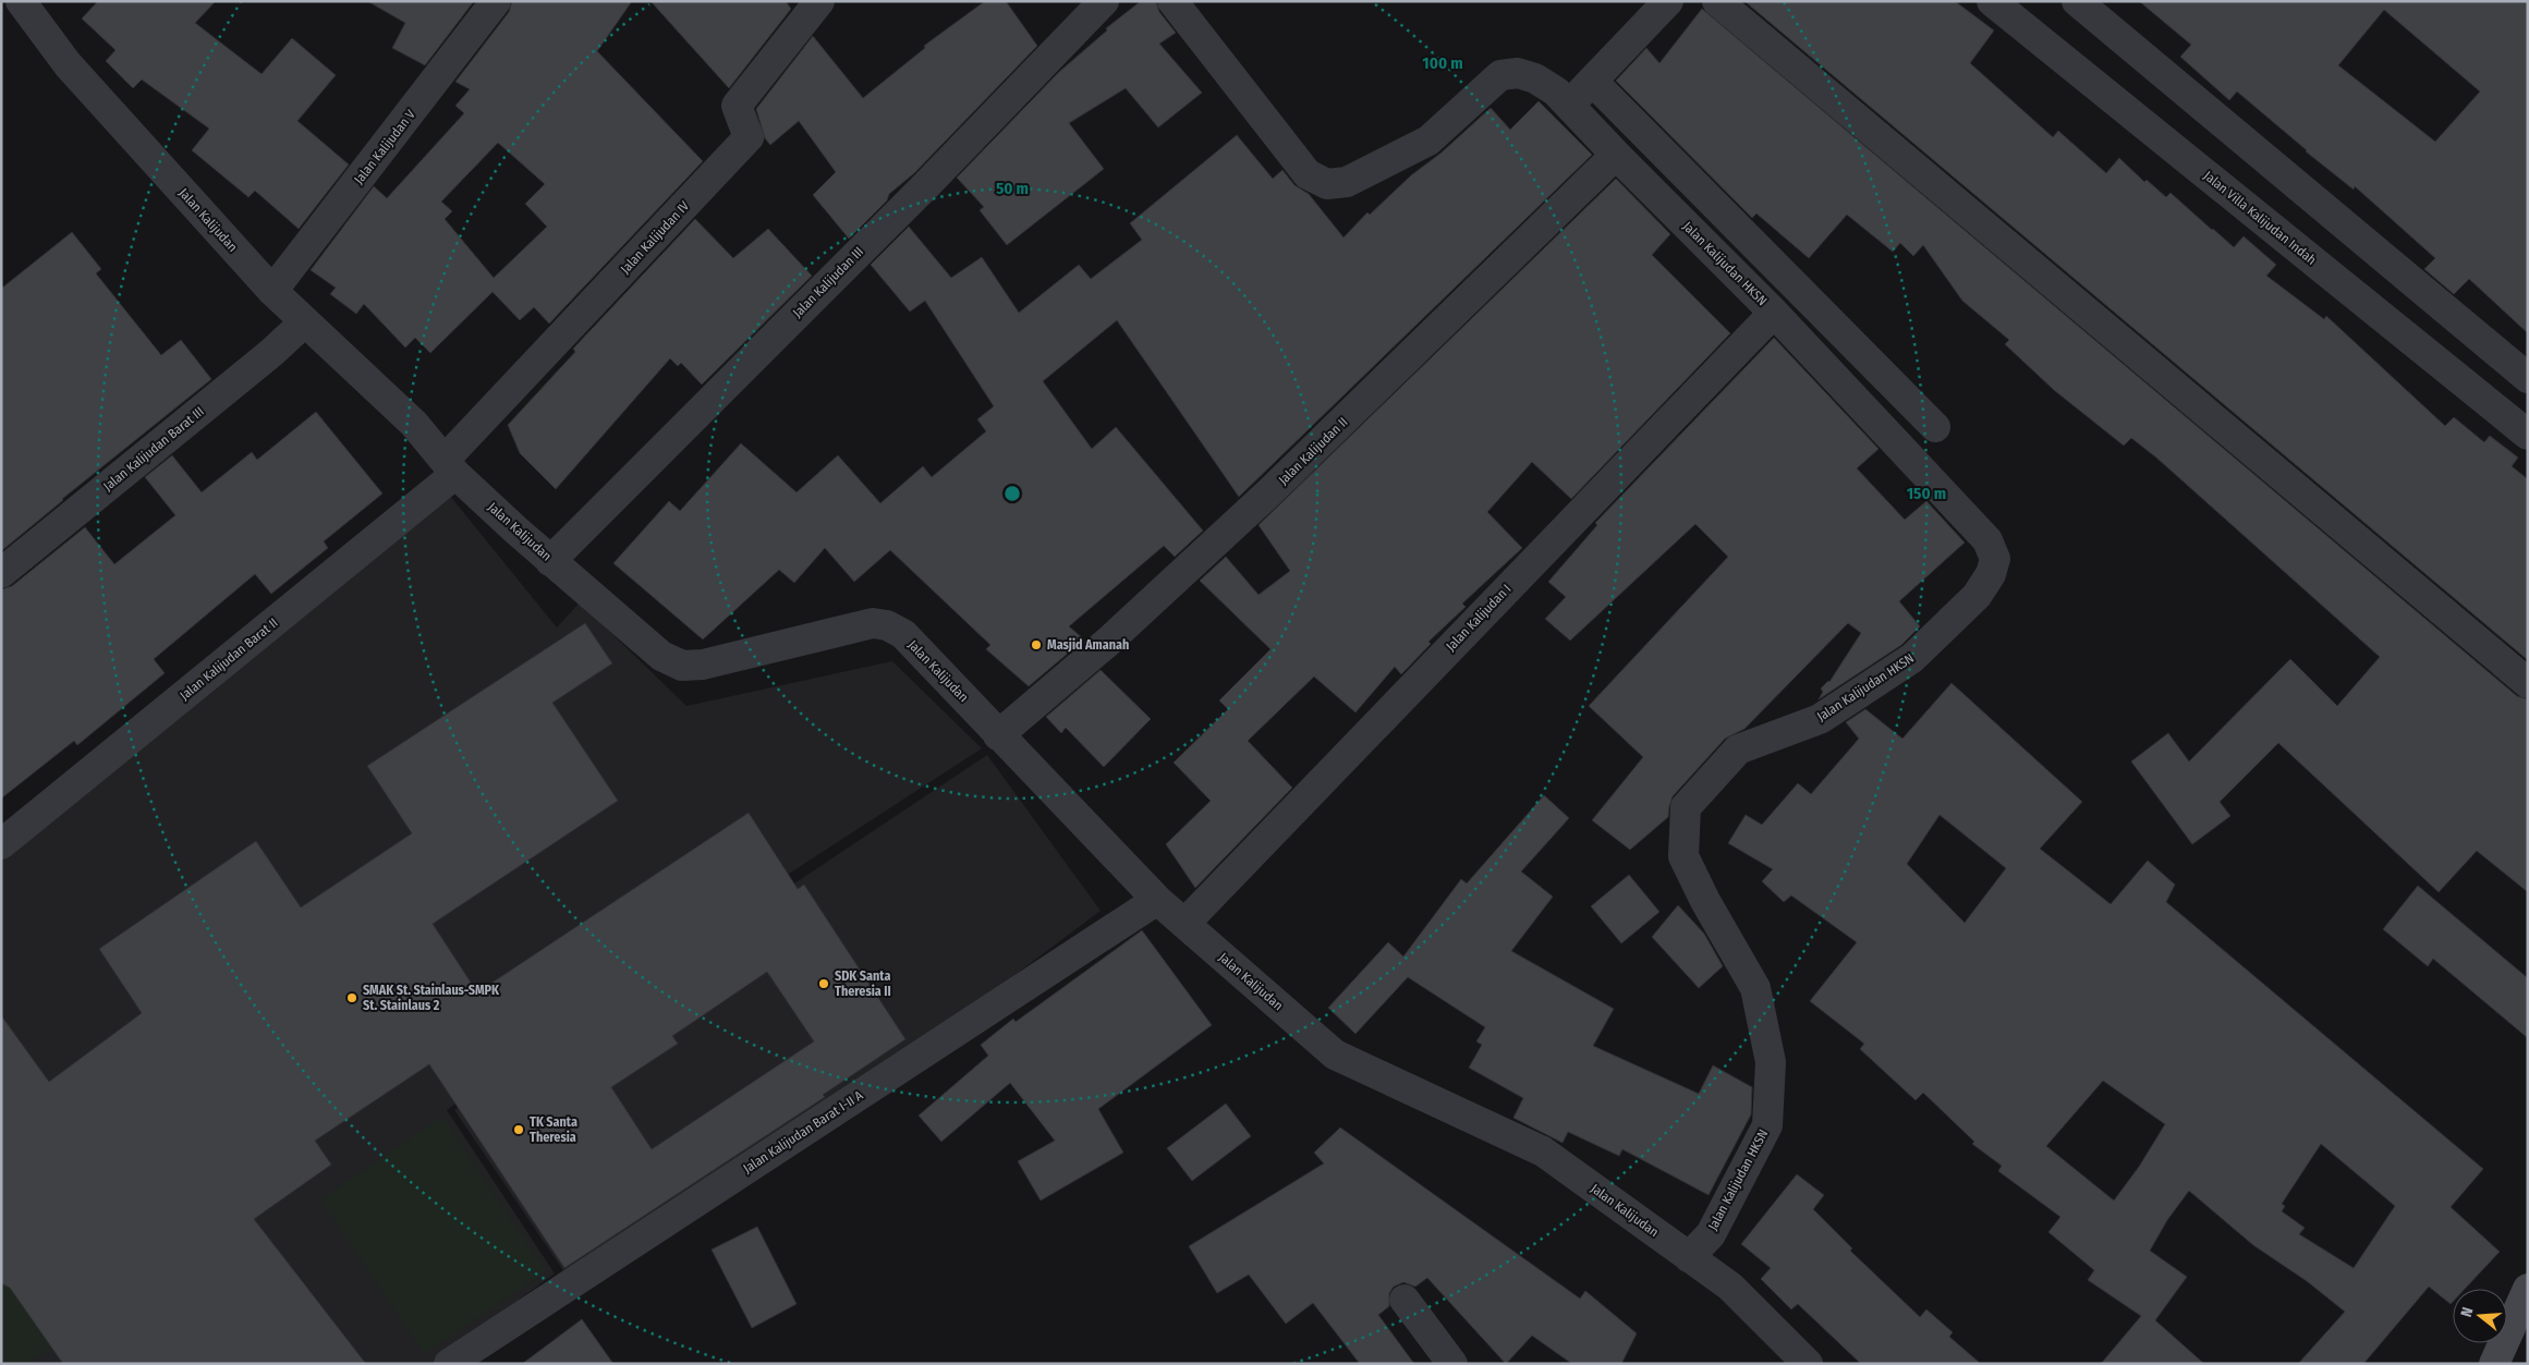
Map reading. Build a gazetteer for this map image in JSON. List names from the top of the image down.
{
  "streets": {
    "street": [
      "Jalan Kalijudan V",
      "Jalan Villa Kalijudan Indah",
      "Jalan Kalijudan",
      "Jalan Kalijudan IV",
      "Jalan Kalijudan HKSN",
      "Jalan Kalijudan III",
      "Jalan Kalijudan Barat III",
      "Jalan Kalijudan II",
      "Jalan Kalijudan I",
      "Jalan Kalijudan Barat II",
      "Jalan Kalijudan Barat I-II A"
    ]
  },
  "crossings": [
    ["Jalan Kalijudan V", "Jalan Kalijudan"],
    ["Jalan Kalijudan", "Jalan Kalijudan IV"],
    ["Jalan Kalijudan", "Jalan Kalijudan HKSN"],
    ["Jalan Kalijudan", "Jalan Kalijudan III"],
    ["Jalan Kalijudan", "Jalan Kalijudan Barat III"],
    ["Jalan Kalijudan", "Jalan Kalijudan II"],
    ["Jalan Kalijudan", "Jalan Kalijudan I"],
    ["Jalan Kalijudan", "Jalan Kalijudan Barat II"],
    ["Jalan Kalijudan", "Jalan Kalijudan Barat I-II A"],
    ["Jalan Kalijudan IV", "Jalan Kalijudan Barat II"],
    ["Jalan Kalijudan HKSN", "Jalan Kalijudan II"],
    ["Jalan Kalijudan HKSN", "Jalan Kalijudan I"]
  ],
  "places": [
    "Masjid Amanah",
    "SDK Santa Theresia II",
    "SMAK St. Stainlaus-SMPK St. Stainlaus 2",
    "TK Santa Theresia"
  ],
  "north": "left",
  "rings": ["100 m", "50 m", "150 m"]
}
